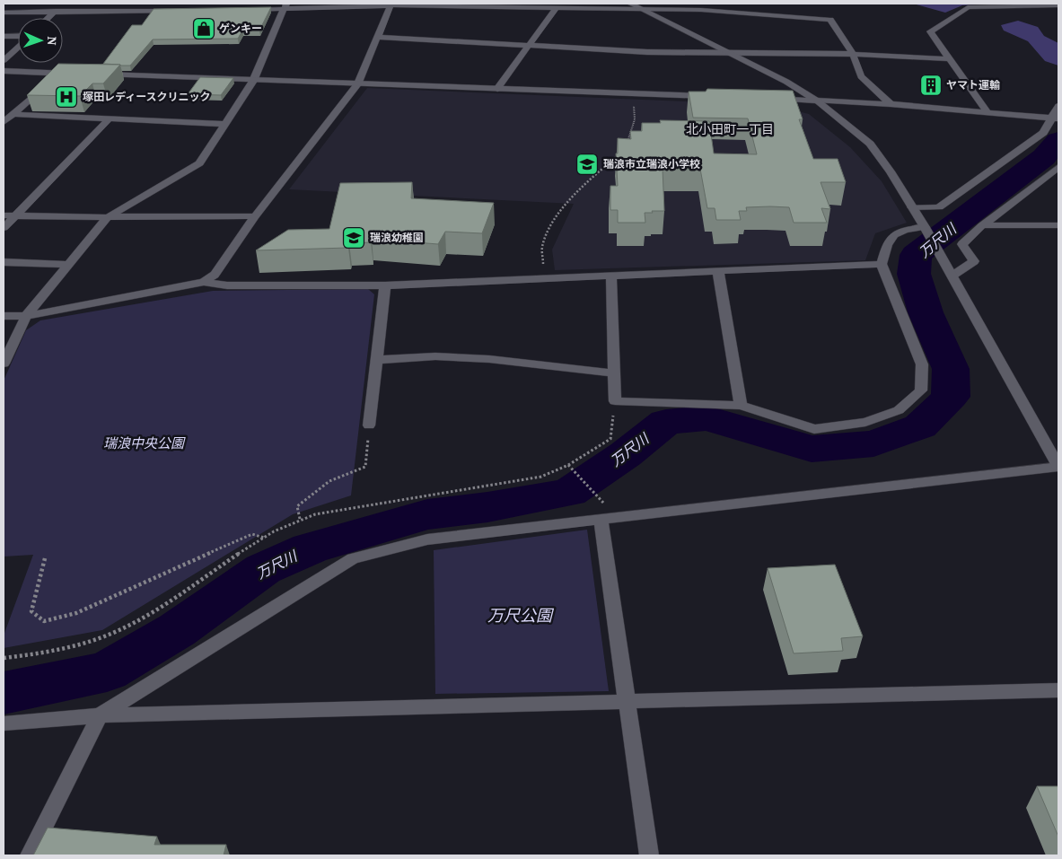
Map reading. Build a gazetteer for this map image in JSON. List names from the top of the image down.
{
  "districts": ["北小田町一丁目"],
  "water": ["万尺川"],
  "parks": ["瑞浪中央公園", "万尺公園"],
  "places": {
    "shop": ["ゲンキー"],
    "building": ["ヤマト運輸"],
    "hospital": ["塚田レディースクリニック"],
    "school or university": ["瑞浪市立瑞浪小学校", "瑞浪幼稚園"]
  },
  "north": "right"
}
